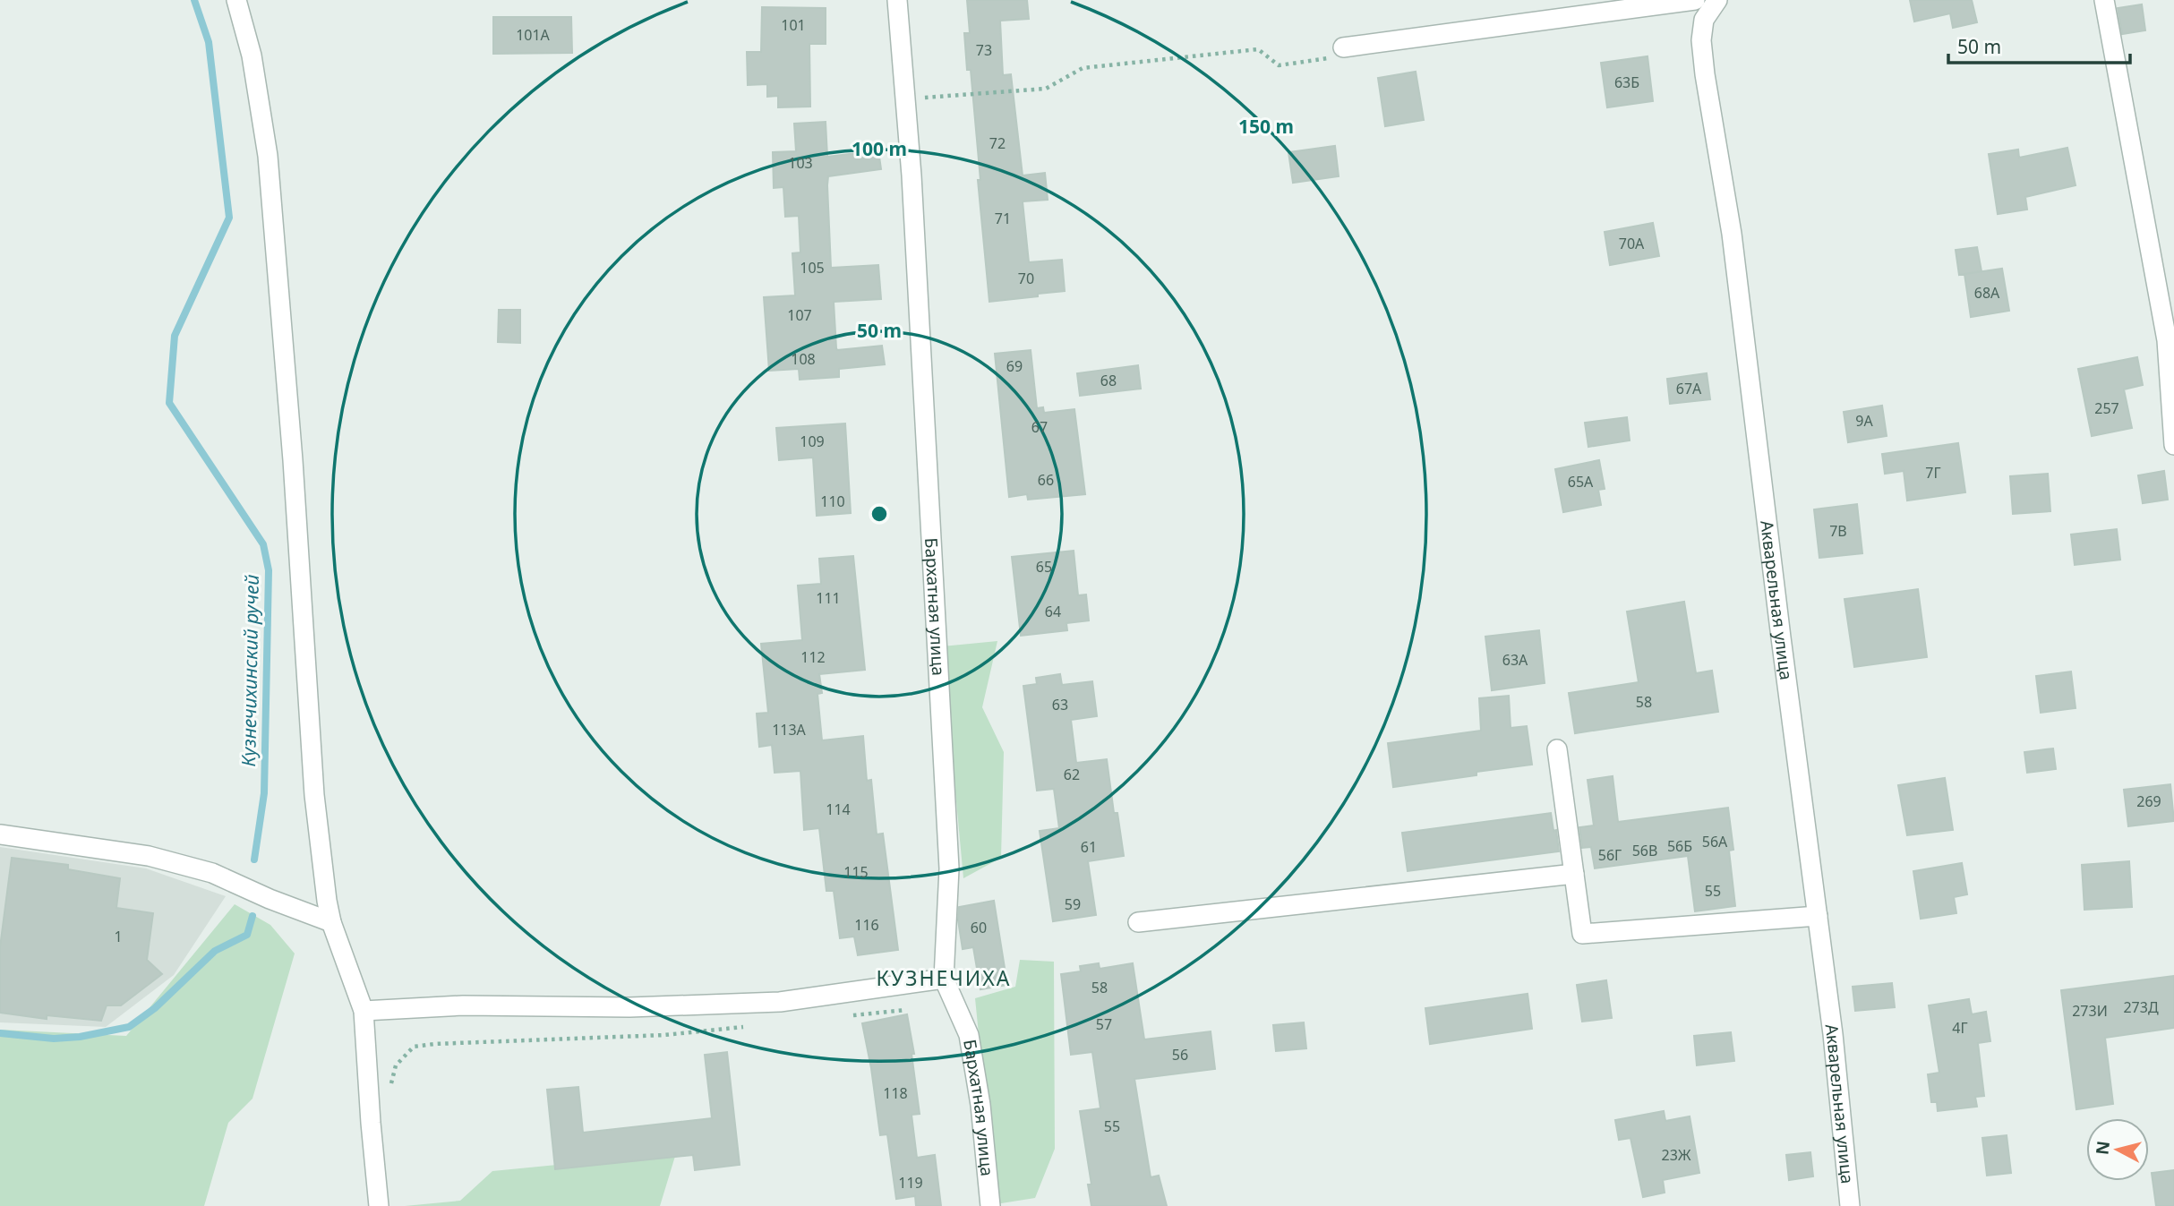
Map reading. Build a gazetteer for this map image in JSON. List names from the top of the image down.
{
  "streets": {
    "street": ["Акварельная улица", "Бархатная улица"]
  },
  "districts": ["КУЗНЕЧИХА"],
  "water": ["Кузнечихинский ручей"],
  "house_numbers": [
    "101",
    "101А",
    "73",
    "63Б",
    "72",
    "103",
    "71",
    "70А",
    "105",
    "70",
    "68А",
    "107",
    "108",
    "69",
    "68",
    "67А",
    "257",
    "9А",
    "67",
    "109",
    "7Г",
    "66",
    "65А",
    "110",
    "7В",
    "65",
    "111",
    "64",
    "112",
    "63А",
    "58",
    "63",
    "113А",
    "62",
    "269",
    "114",
    "56А",
    "56Б",
    "61",
    "56В",
    "56Г",
    "115",
    "55",
    "59",
    "116",
    "60",
    "1",
    "58",
    "273Д",
    "273И",
    "57",
    "4Г",
    "56",
    "118",
    "55",
    "23Ж",
    "119"
  ],
  "scale_bar": "50 m",
  "north": "left",
  "rings": ["150 m", "100 m", "50 m"]
}
